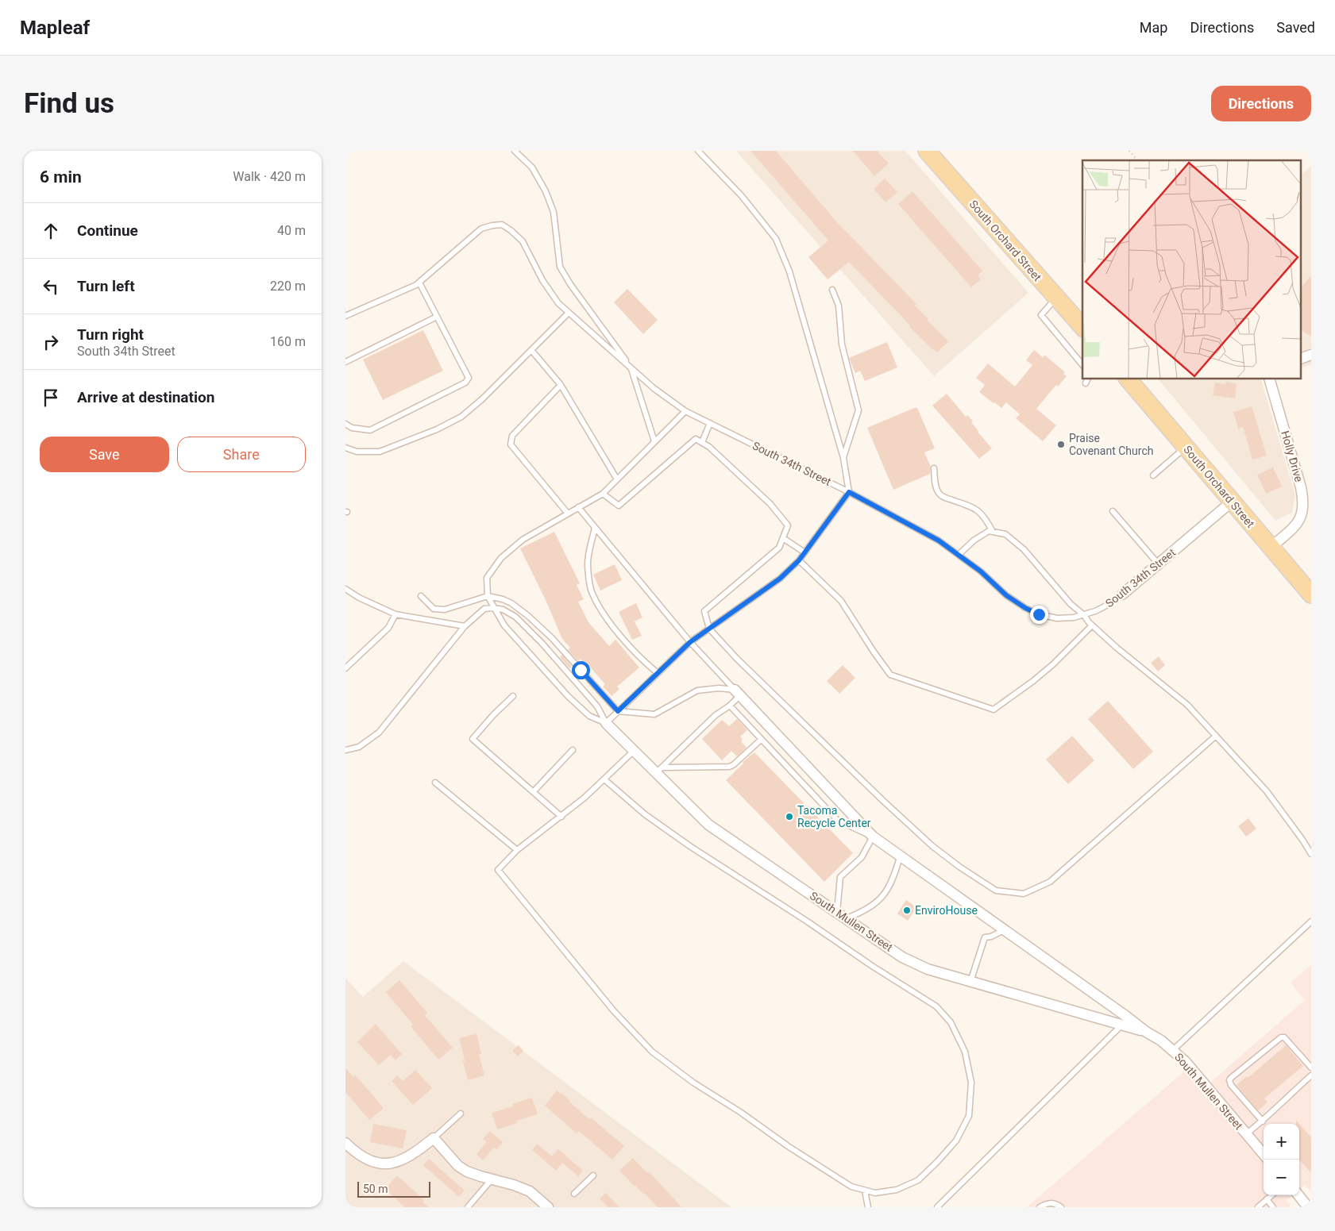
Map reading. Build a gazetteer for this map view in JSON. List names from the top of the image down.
{
  "streets": {
    "main road": ["South Orchard Street"],
    "street": ["Holly Drive", "South 34th Street", "South Mullen Street"]
  },
  "crossings": [
    ["South Orchard Street", "Holly Drive"],
    ["South Orchard Street", "South 34th Street"]
  ],
  "places": ["Praise Covenant Church", "Tacoma Recycle Center", "EnviroHouse"],
  "scale_bar": "50 m",
  "page": {
    "header": "Mapleaf",
    "nav": ["Map", "Directions", "Saved"],
    "buttons": [
      "Directions",
      ["Save", "Share"]
    ],
    "title": "Find us",
    "heading": ["6 min", "Walk · 420 m"],
    "list": [
      ["Continue", "40 m"],
      ["Turn left", "220 m"],
      ["Turn right", "South 34th Street", "160 m"],
      "Arrive at destination"
    ],
    "map_buttons": ["+", "−"],
    "scale": "50 m"
  }
}
